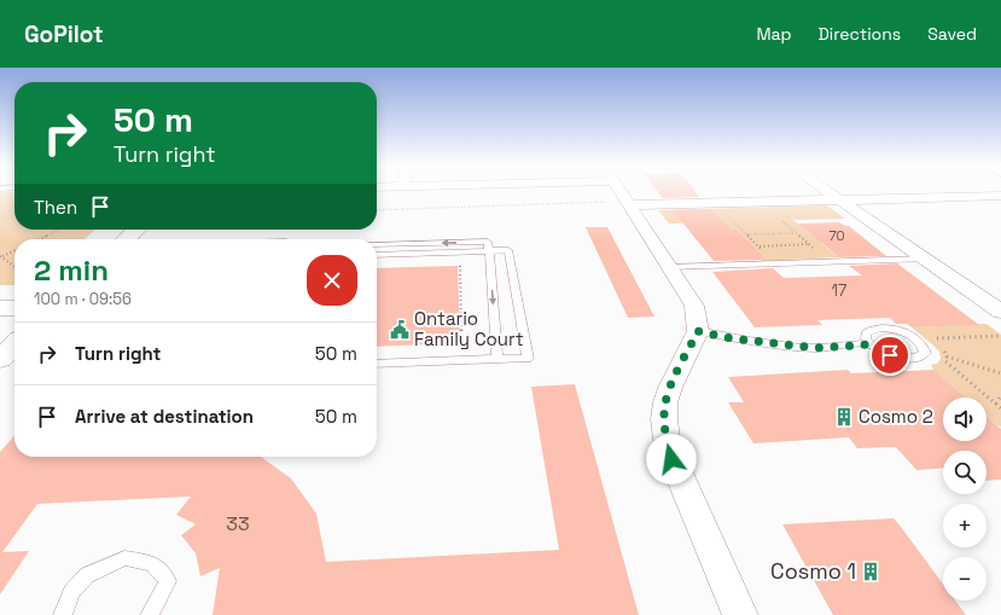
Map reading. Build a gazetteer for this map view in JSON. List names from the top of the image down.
{
  "places": {
    "public building": ["Ontario Family Court"],
    "building": ["Cosmo 2", "Cosmo 1"]
  },
  "house_numbers": ["70", "17", "33"],
  "page": {
    "header": "GoPilot",
    "nav": ["Map", "Directions", "Saved"],
    "turn": ["50 m", "Turn right"],
    "then": "Then",
    "heading": ["2 min", "100 m · 09:56"],
    "list": [
      {
        "name": "Turn right",
        "value": "50 m"
      },
      {
        "name": "Arrive at destination",
        "value": "50 m"
      }
    ],
    "map_buttons": ["+", "−"]
  }
}
